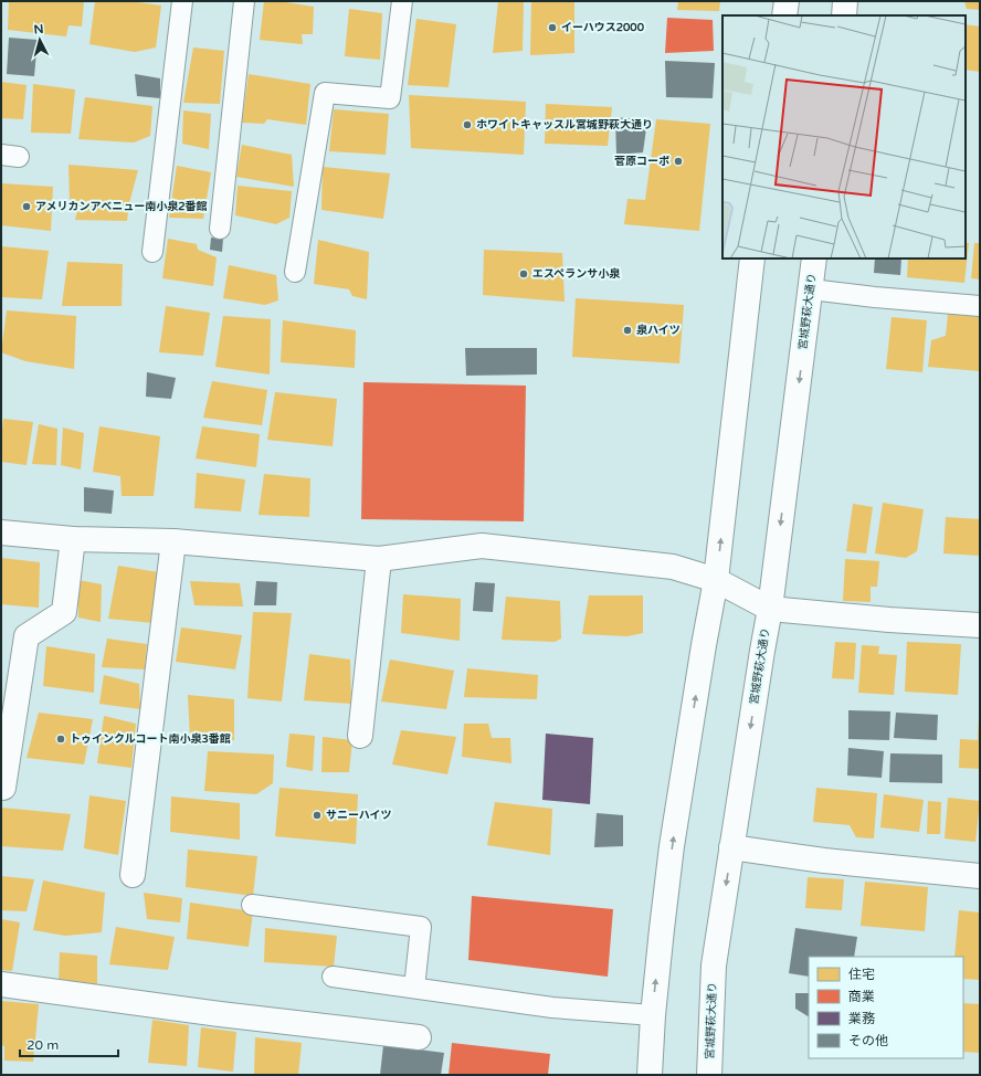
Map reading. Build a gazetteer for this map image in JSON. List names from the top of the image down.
{
  "streets": {
    "street": ["宮城野萩大通り"]
  },
  "places": [
    "イーハウス2000",
    "ホワイトキャッスル宮城野萩大通り",
    "菅原コーポ",
    "アメリカンアベニュー南小泉2番館",
    "エスペランサ小泉",
    "泉ハイツ",
    "トゥインクルコート南小泉3番館",
    "サニーハイツ"
  ],
  "legend": [
    "住宅",
    "商業",
    "業務",
    "その他"
  ],
  "scale_bar": "20 m",
  "north": "top"
}
